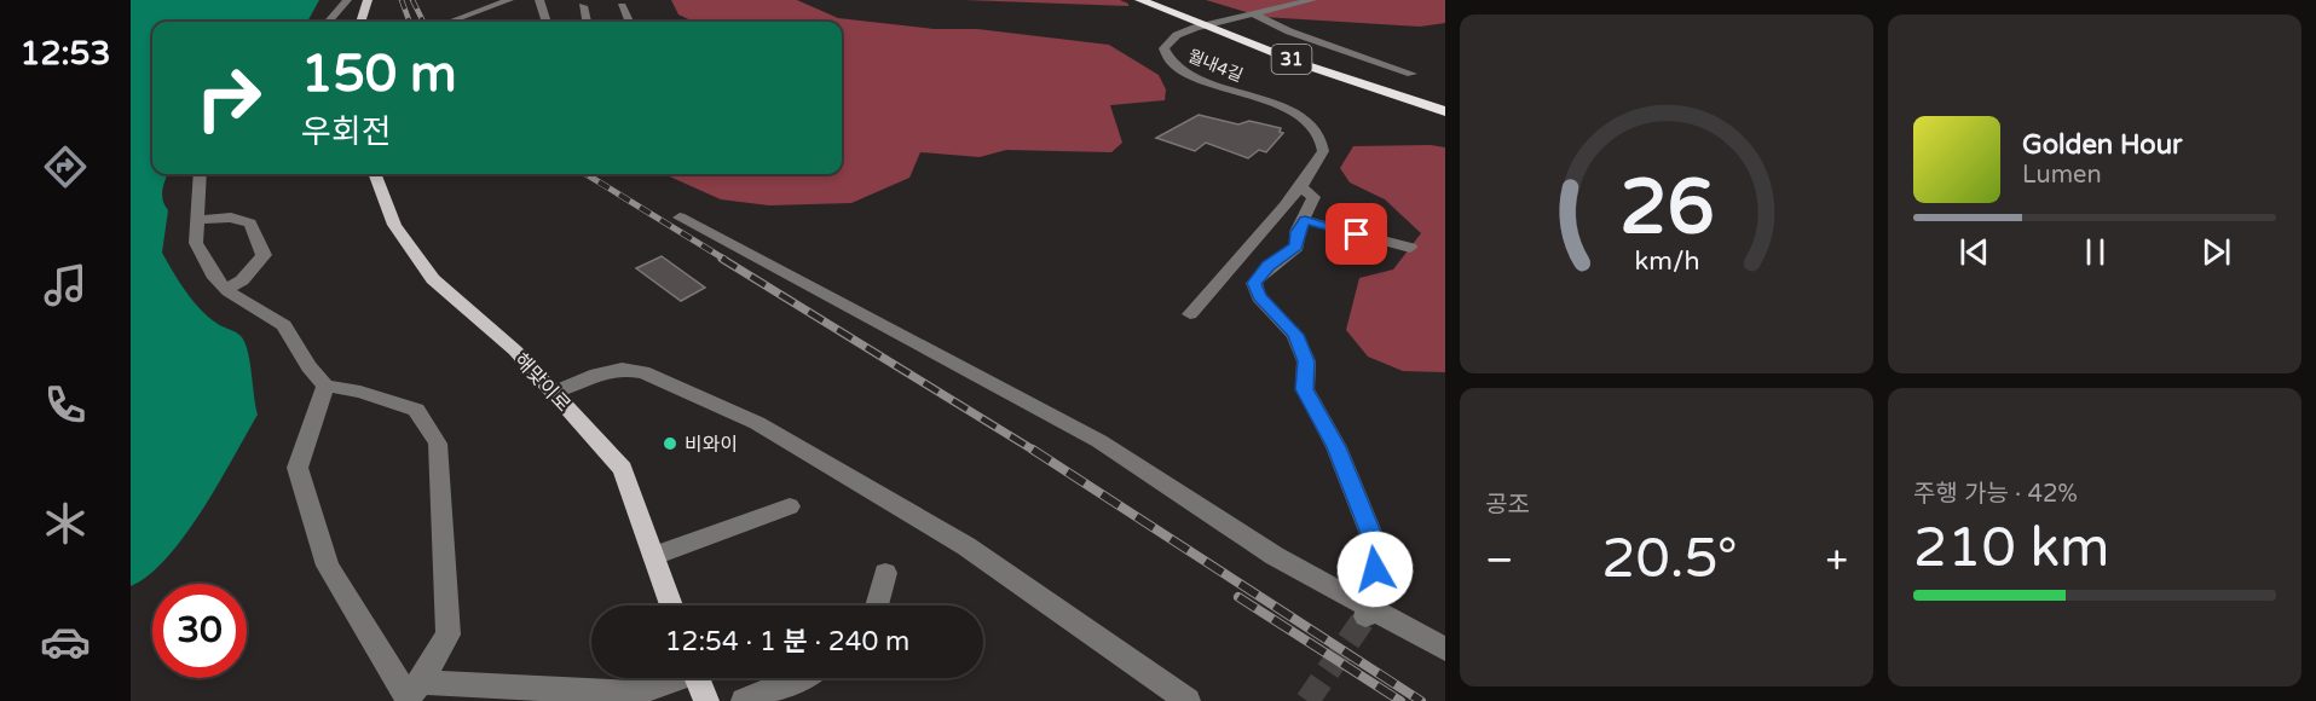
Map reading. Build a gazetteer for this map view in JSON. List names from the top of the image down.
{
  "streets": {
    "highway": ["31"],
    "main road": ["해맞이로"],
    "street": ["월내4길"]
  },
  "places": ["비와이"],
  "page": {
    "tabs": "12:53",
    "turn": ["150 m", "우회전"],
    "song": ["Golden Hour", "Lumen"],
    "tile": [
      "공조",
      ["주행 가능 · 42%", "210 km"]
    ],
    "heat": ["−", "20.5°", "+"],
    "limit": "30",
    "trip": "12:54 · 1 분 · 240 m",
    "gauge": ["26", "km/h"]
  }
}
